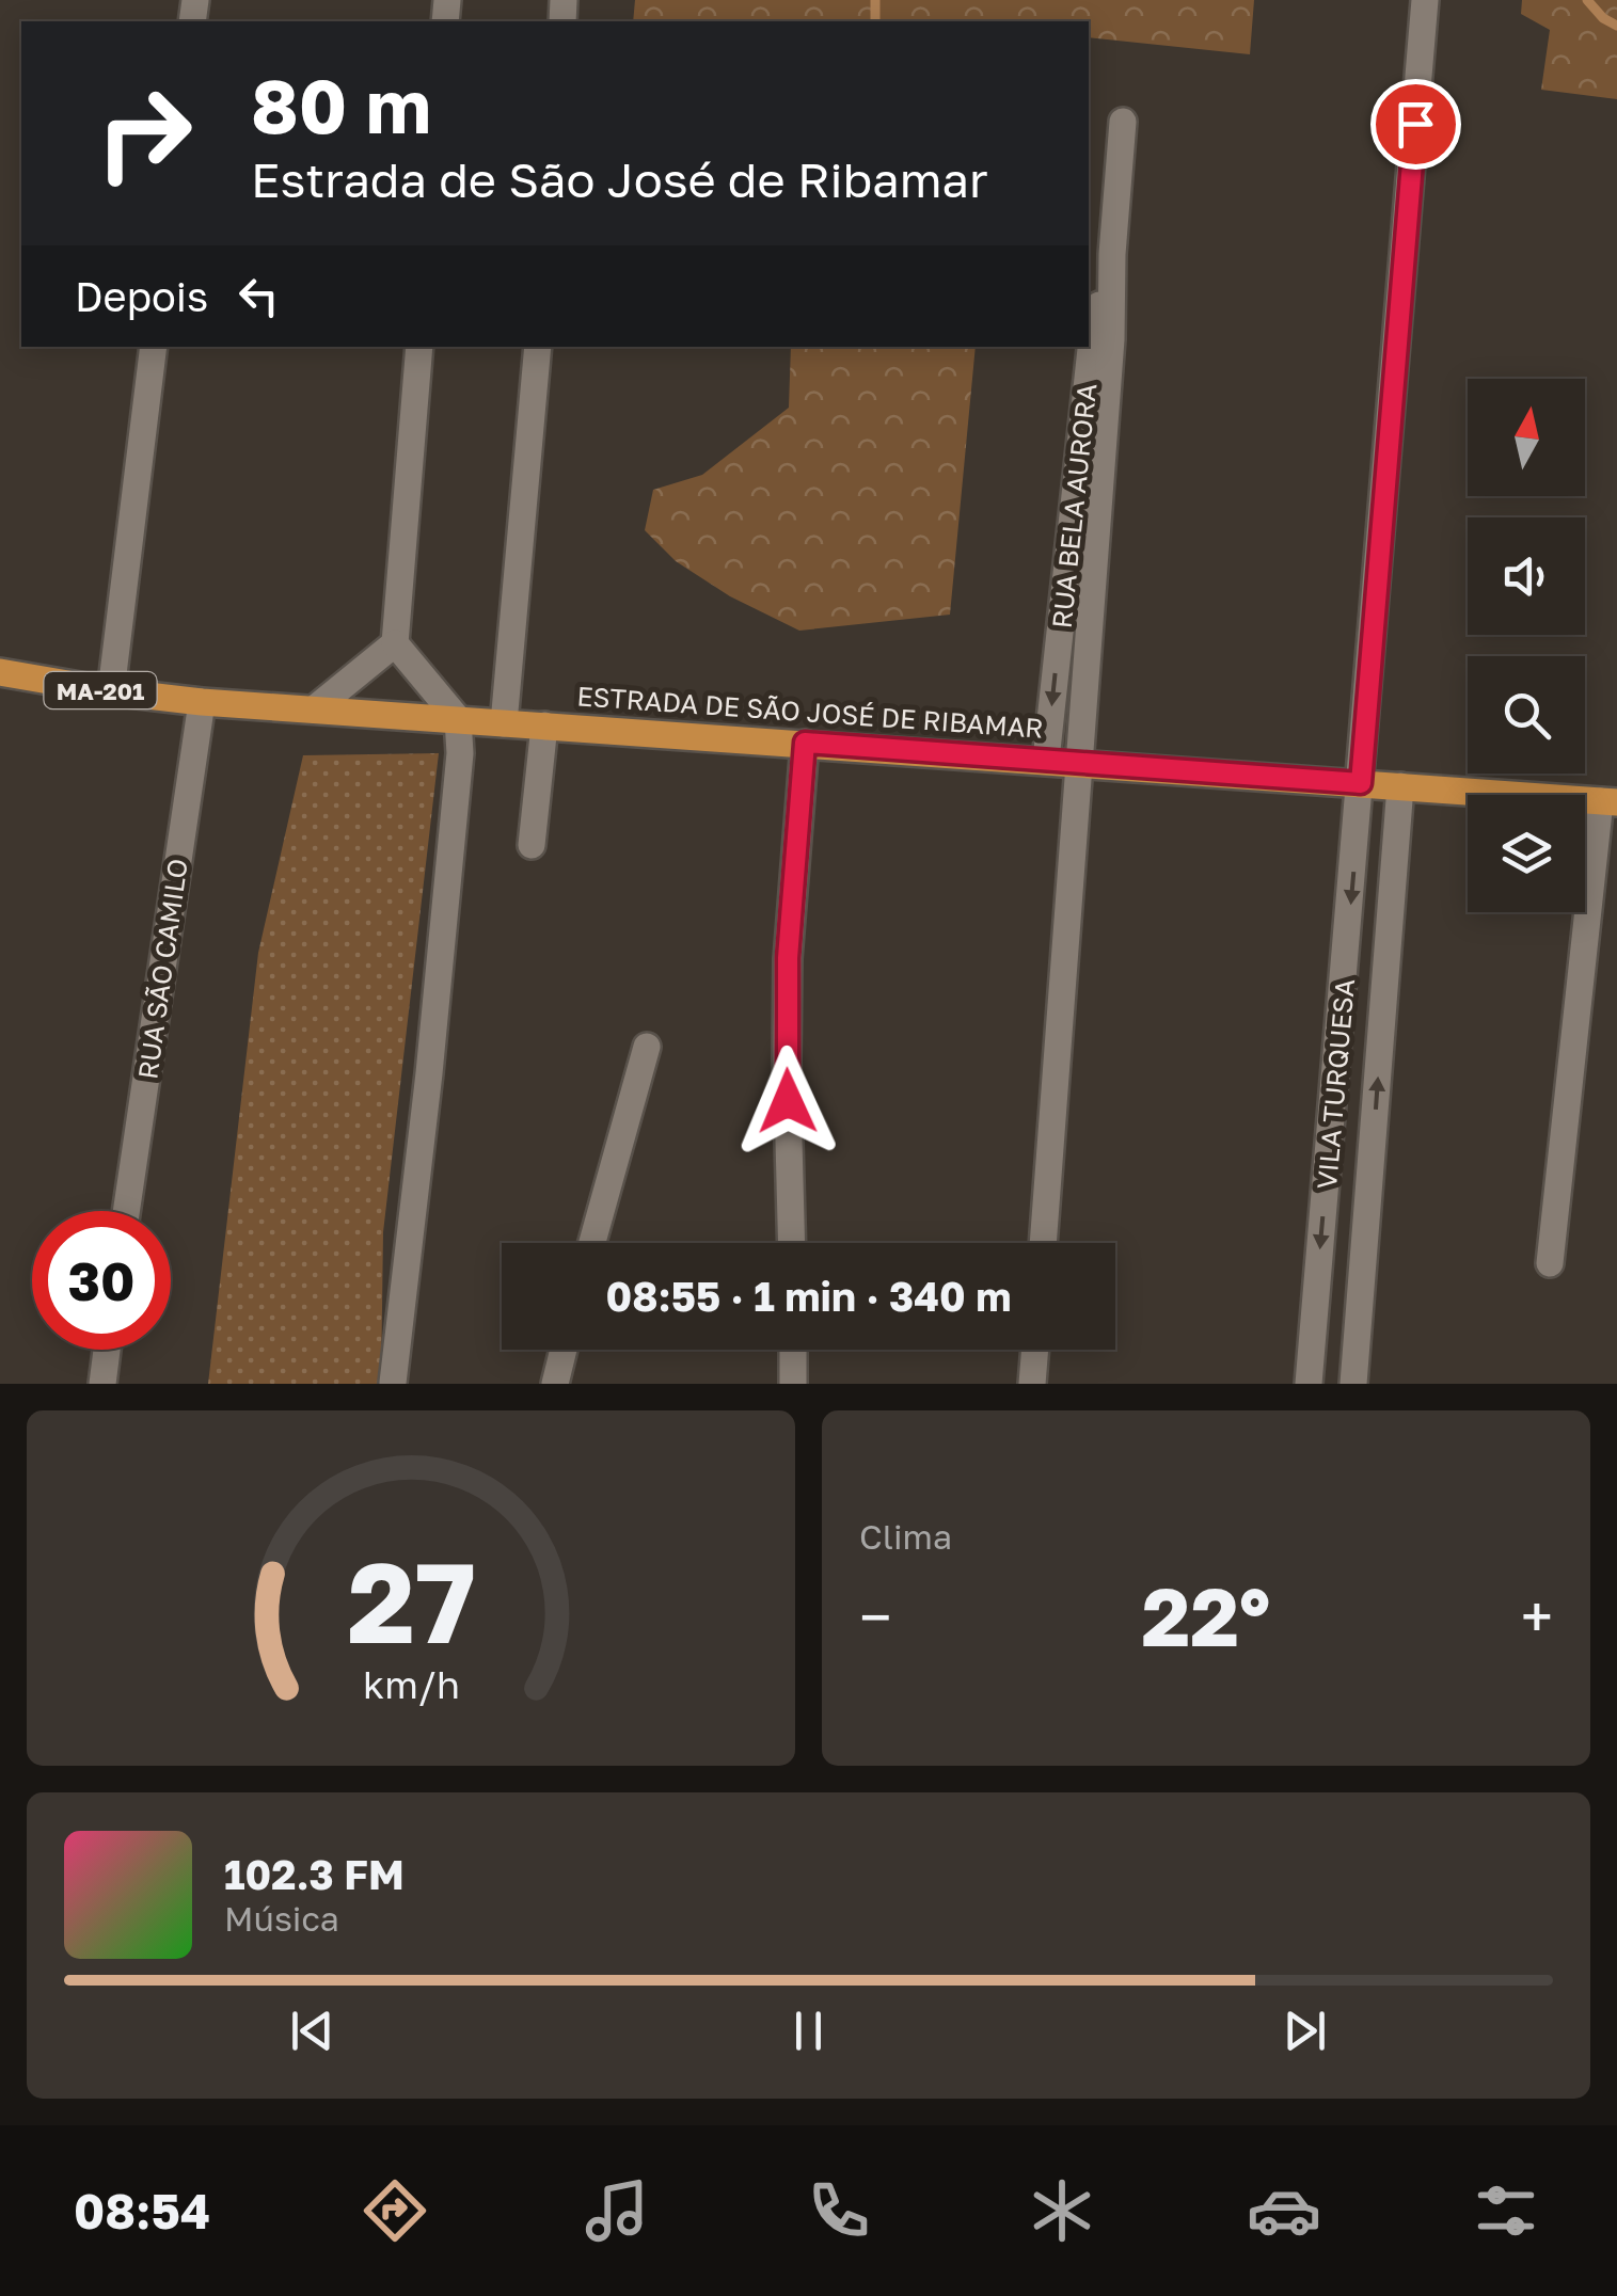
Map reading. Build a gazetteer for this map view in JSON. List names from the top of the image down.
{
  "streets": {
    "main road": ["MA-201", "ESTRADA DE SÃO JOSÉ DE RIBAMAR"],
    "street": ["RUA BELA AURORA", "RUA SÃO CAMILO", "VILA TURQUESA"]
  },
  "crossings": [
    ["RUA BELA AURORA", "ESTRADA DE SÃO JOSÉ DE RIBAMAR"],
    ["ESTRADA DE SÃO JOSÉ DE RIBAMAR", "RUA SÃO CAMILO"],
    ["ESTRADA DE SÃO JOSÉ DE RIBAMAR", "VILA TURQUESA"]
  ],
  "north": "top",
  "page": {
    "turn": ["80 m", "Estrada de São José de Ribamar"],
    "then": "Depois",
    "limit": "30",
    "trip": "08:55 · 1 min · 340 m",
    "tile": "Clima",
    "heat": ["−", "22°", "+"],
    "song": ["102.3 FM", "Música"],
    "tabs": "08:54",
    "gauge": ["27", "km/h"]
  }
}
